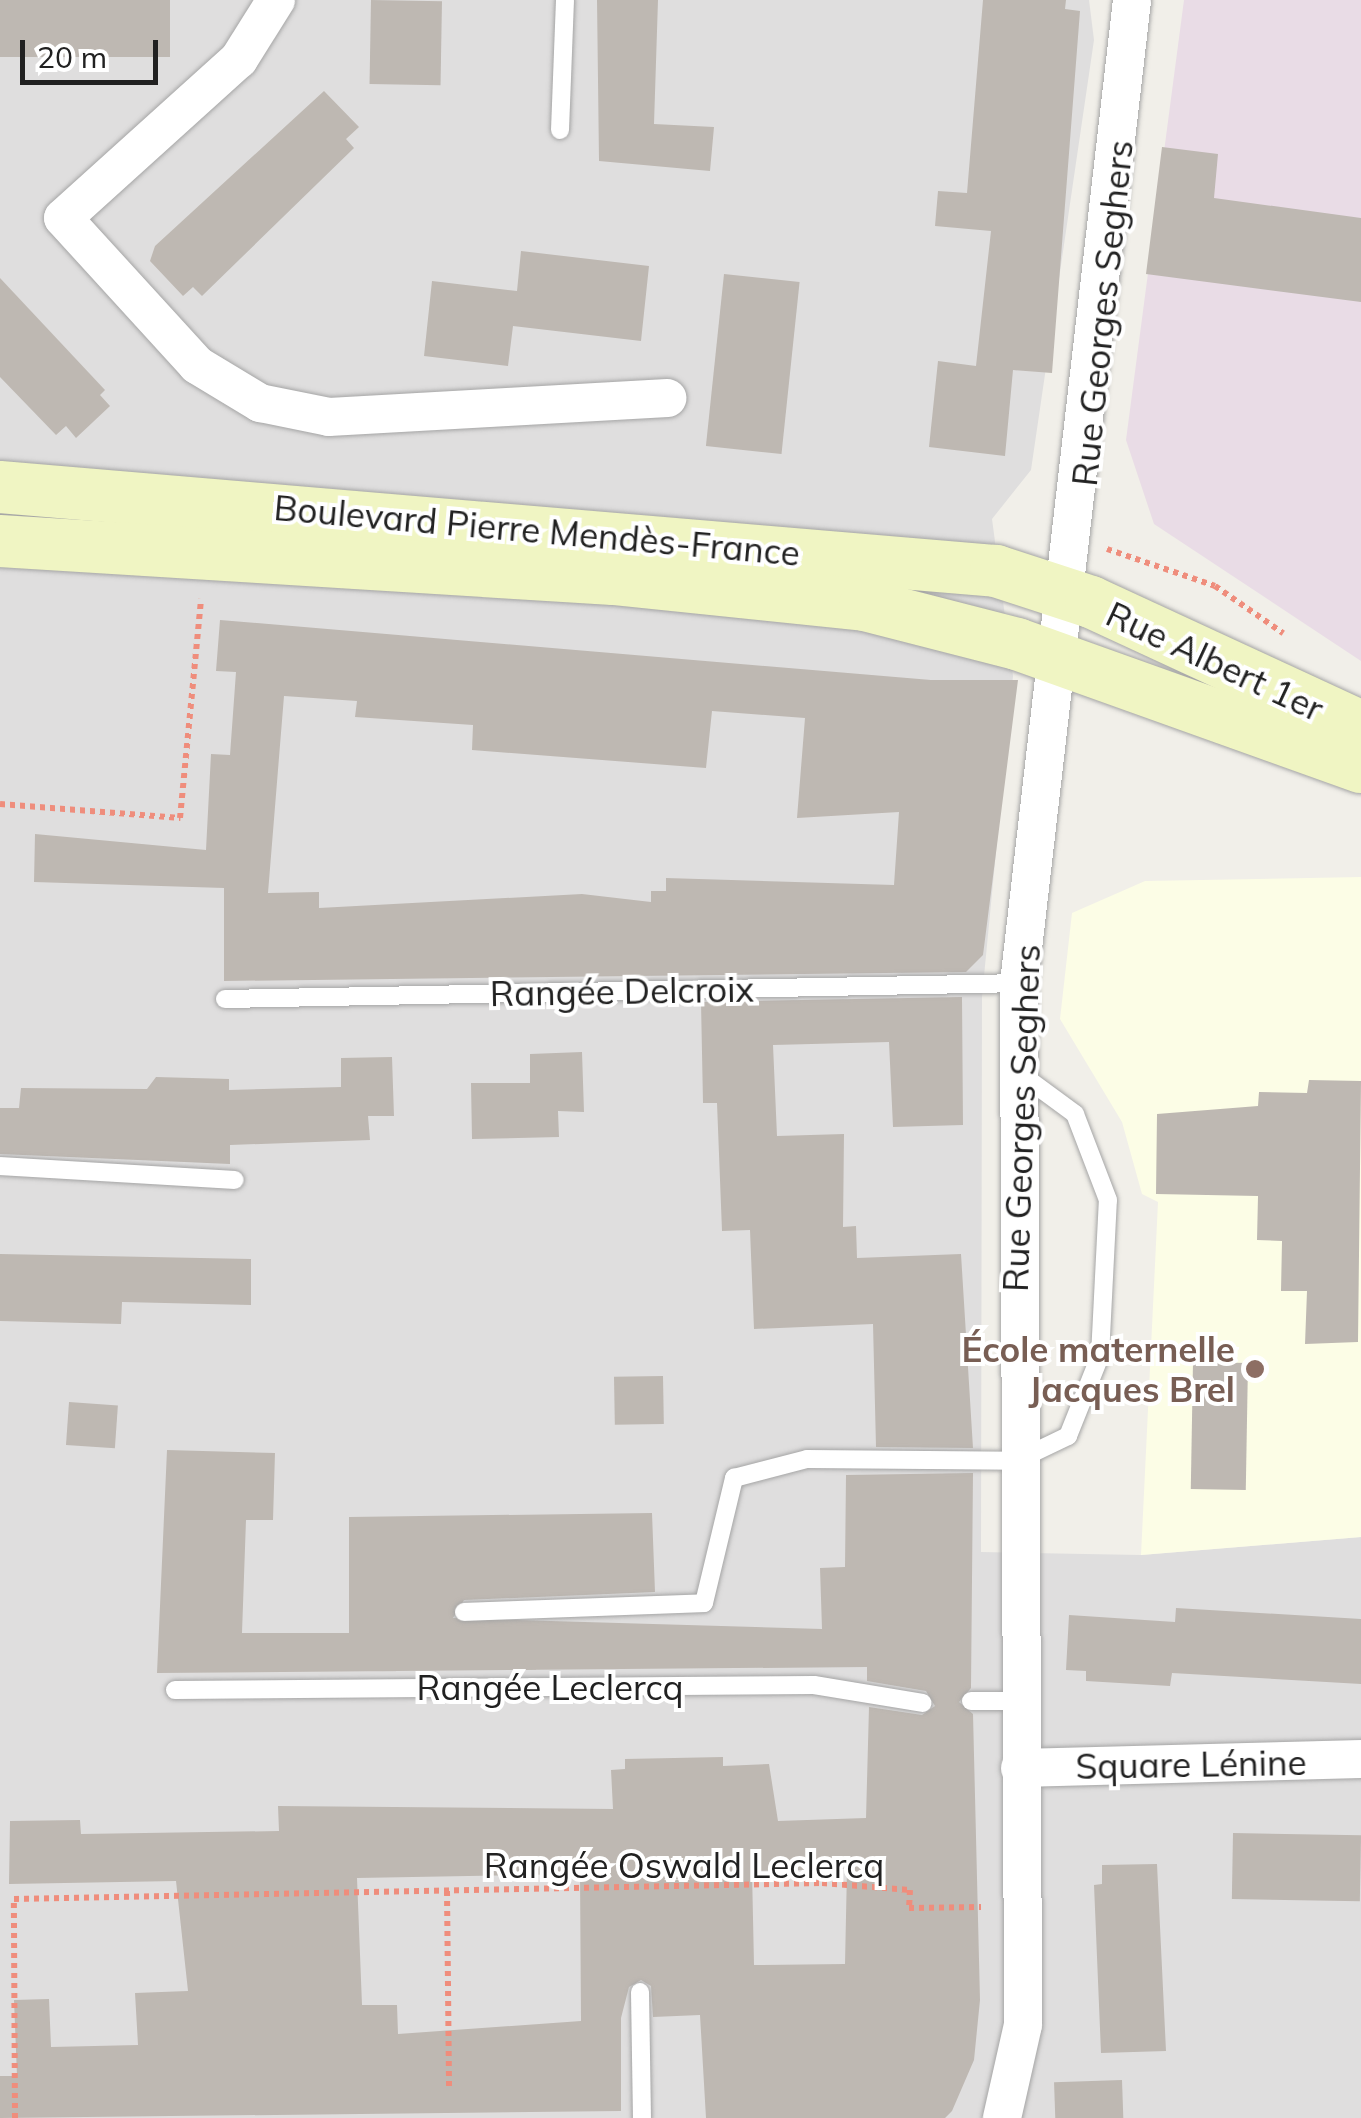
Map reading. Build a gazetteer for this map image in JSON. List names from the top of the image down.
{
  "streets": {
    "street": [
      "Rue Georges Seghers",
      "Boulevard Pierre Mendès-France",
      "Rue Albert 1er",
      "Square Lénine"
    ],
    "lane": ["Rangée Delcroix", "Rangée Leclercq"],
    "path": ["Rangée Oswald Leclercq"]
  },
  "crossings": [
    ["Rue Georges Seghers", "Boulevard Pierre Mendès-France"],
    ["Rue Georges Seghers", "Rue Albert 1er"],
    ["Rue Georges Seghers", "Rangée Delcroix"],
    ["Rue Georges Seghers", "Square Lénine"],
    ["Rue Georges Seghers", "Rangée Oswald Leclercq"],
    ["Boulevard Pierre Mendès-France", "Rue Albert 1er"]
  ],
  "places": ["École maternelle Jacques Brel"],
  "scale_bar": "20 m"
}
